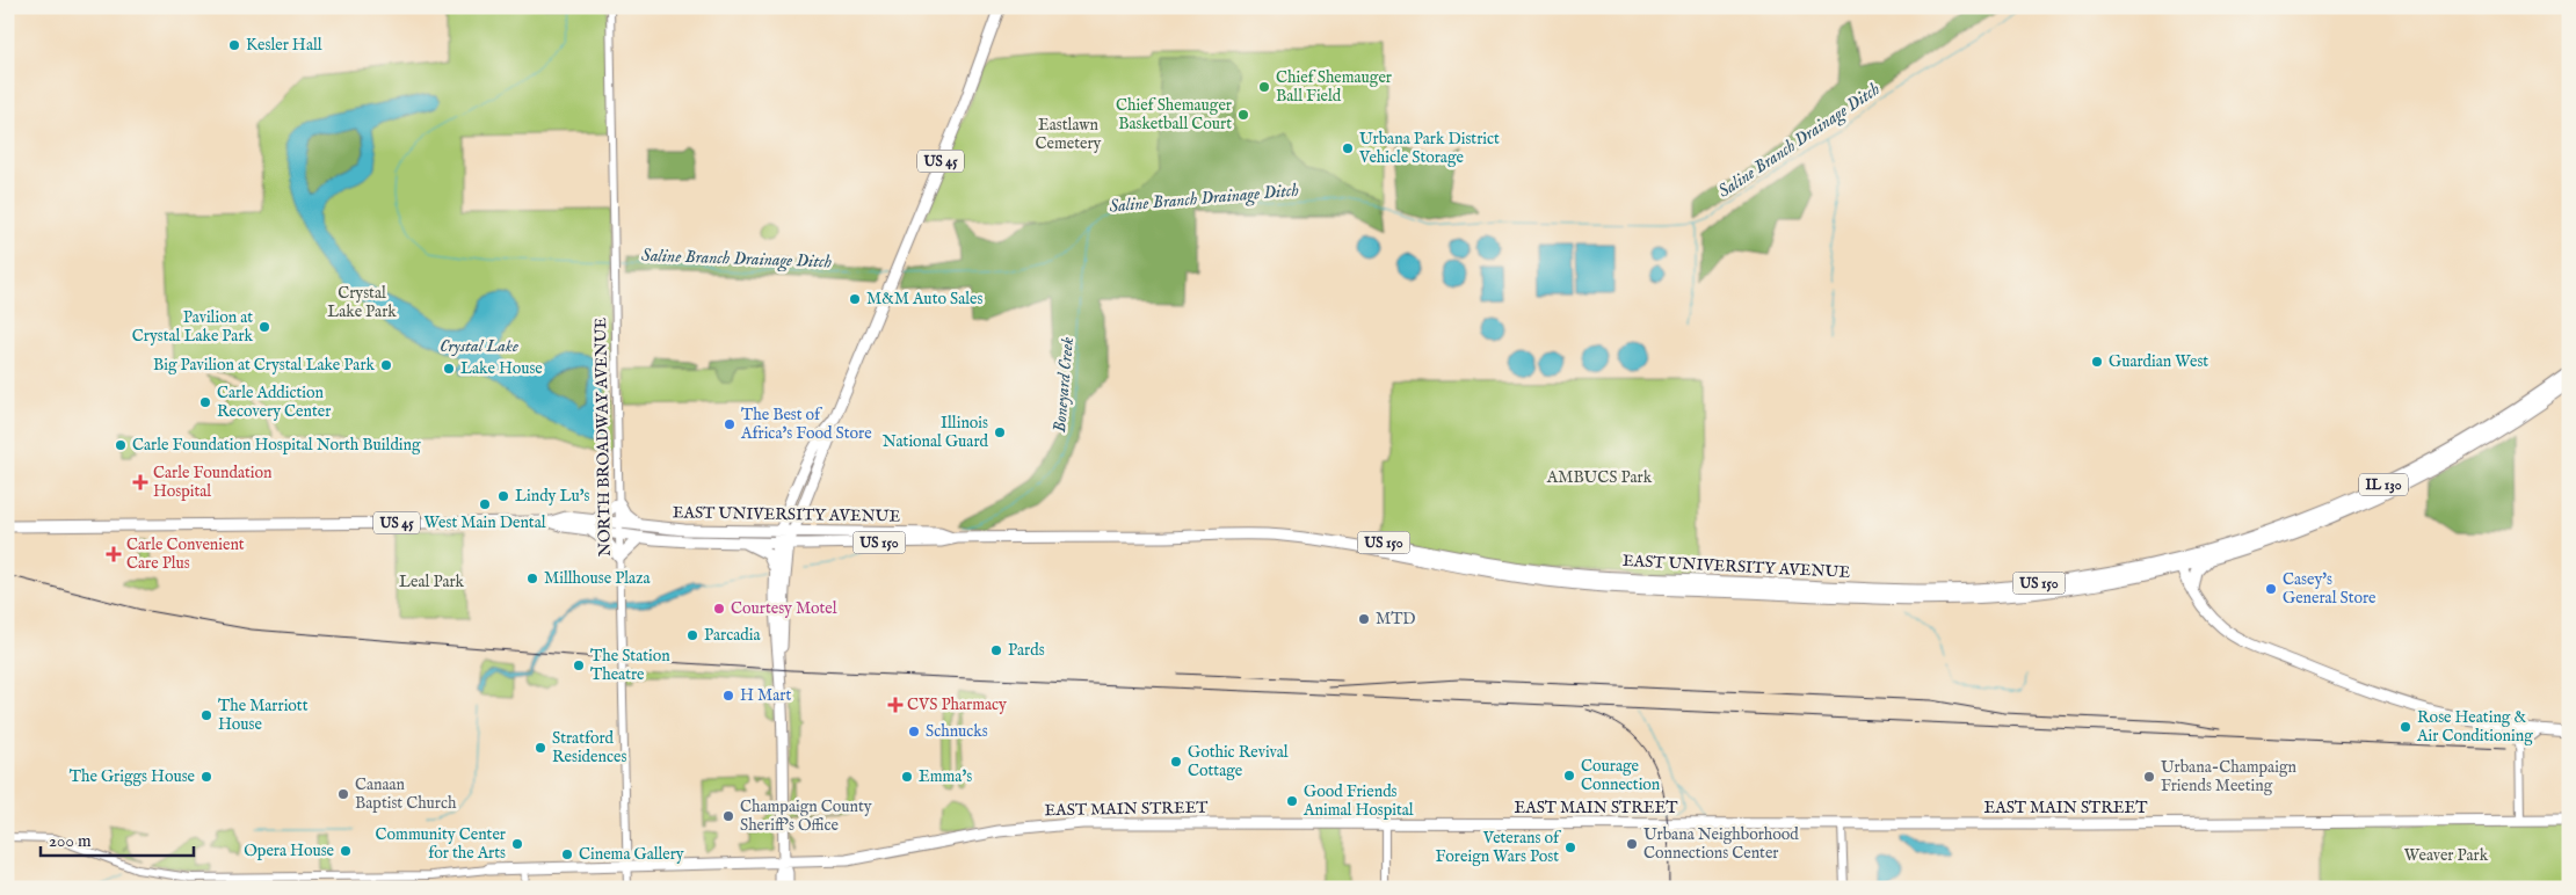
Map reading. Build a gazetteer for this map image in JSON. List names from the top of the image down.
{
  "streets": {
    "main road": [
      "US 45",
      "IL 130",
      "EAST UNIVERSITY AVENUE",
      "US 150",
      "EAST MAIN STREET"
    ],
    "street": ["NORTH BROADWAY AVENUE"]
  },
  "crossings": [
    ["US 45", "NORTH BROADWAY AVENUE"],
    ["US 45", "EAST UNIVERSITY AVENUE"],
    ["NORTH BROADWAY AVENUE", "EAST UNIVERSITY AVENUE"],
    ["NORTH BROADWAY AVENUE", "EAST MAIN STREET"],
    ["IL 130", "EAST UNIVERSITY AVENUE"]
  ],
  "water": ["Saline Branch Drainage Ditch", "Crystal Lake", "Boneyard Creek"],
  "parks": [
    "Eastlawn Cemetery",
    "Crystal Lake Park",
    "AMBUCS Park",
    "Leal Park",
    "Weaver Park"
  ],
  "places": {
    "other": [
      "Kesler Hall",
      "Chief Shemauger Ball Field",
      "Chief Shemauger Basketball Court",
      "Urbana Park District Vehicle Storage",
      "M&M Auto Sales",
      "Pavilion at Crystal Lake Park",
      "Guardian West",
      "Big Pavilion at Crystal Lake Park",
      "Lake House",
      "Carle Addiction Recovery Center",
      "The Best of Africa's Food Store",
      "Illinois National Guard",
      "Carle Foundation Hospital North Building",
      "Lindy Lu's",
      "West Main Dental",
      "Millhouse Plaza",
      "Casey's General Store",
      "Courtesy Motel",
      "MTD",
      "Parcadia",
      "Pards",
      "The Station Theatre",
      "H Mart",
      "The Marriott House",
      "Rose Heating & Air Conditioning",
      "Schnucks",
      "Stratford Residences",
      "Gothic Revival Cottage",
      "Courage Connection",
      "The Griggs House",
      "Emma's",
      "Urbana-Champaign Friends Meeting",
      "Canaan Baptist Church",
      "Good Friends Animal Hospital",
      "Champaign County Sheriff's Office",
      "Community Center for the Arts",
      "Urbana Neighborhood Connections Center",
      "Veterans of Foreign Wars Post",
      "Opera House",
      "Cinema Gallery"
    ],
    "health": ["Carle Foundation Hospital", "Carle Convenient Care Plus", "CVS Pharmacy"]
  },
  "scale_bar": "200 m"
}
